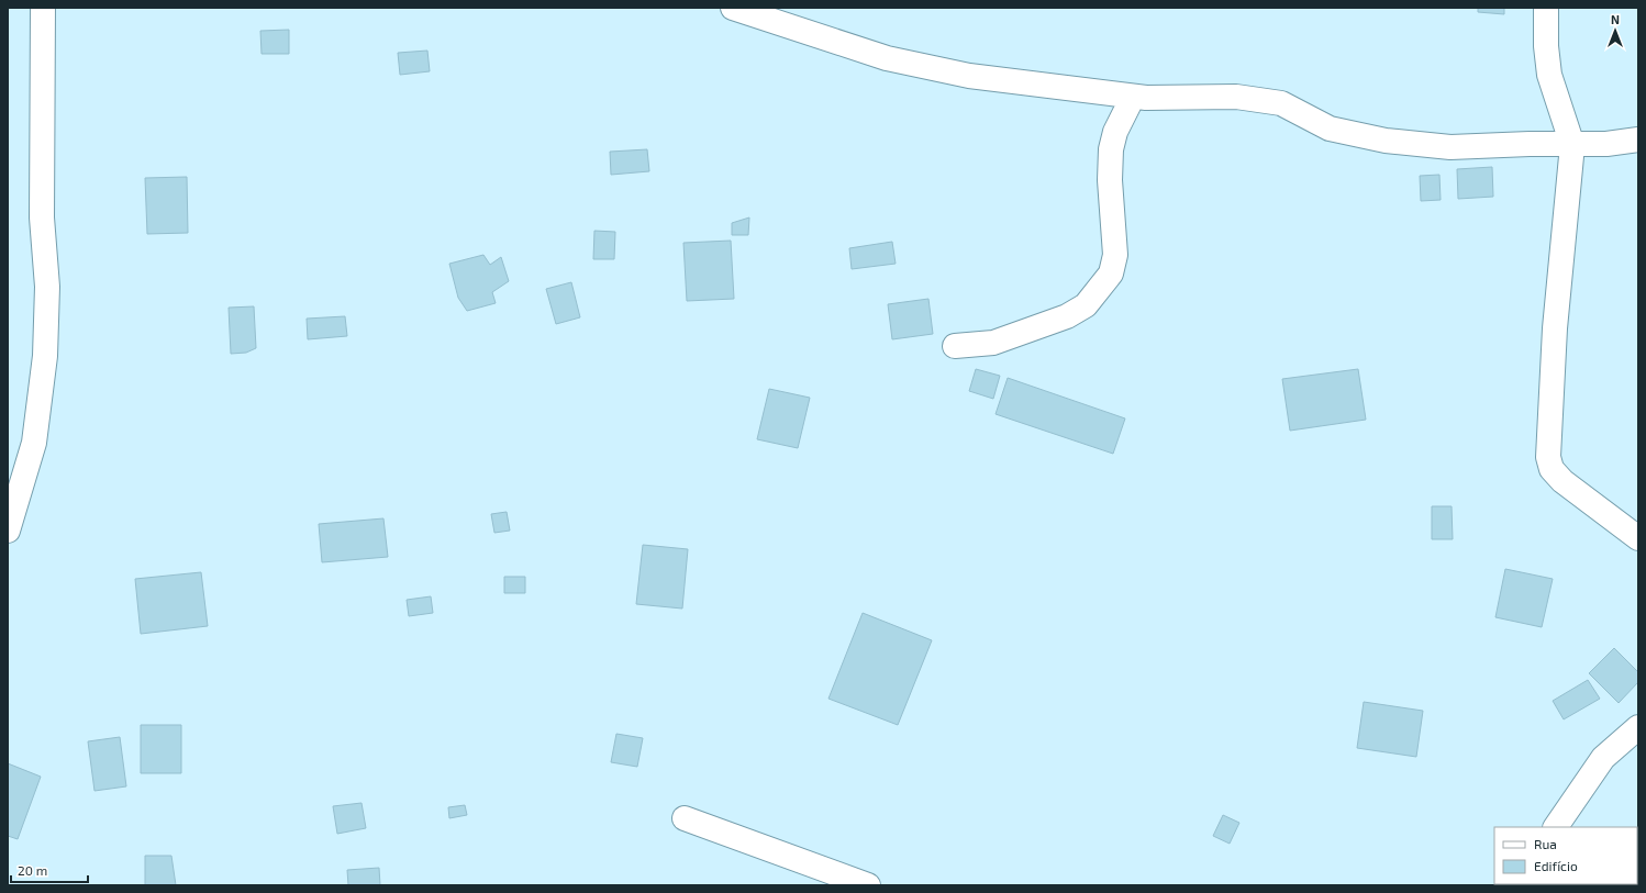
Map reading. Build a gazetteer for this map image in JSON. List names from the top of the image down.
{
  "legend": ["Rua", "Edifício"],
  "scale_bar": "20 m",
  "north": "top"
}
